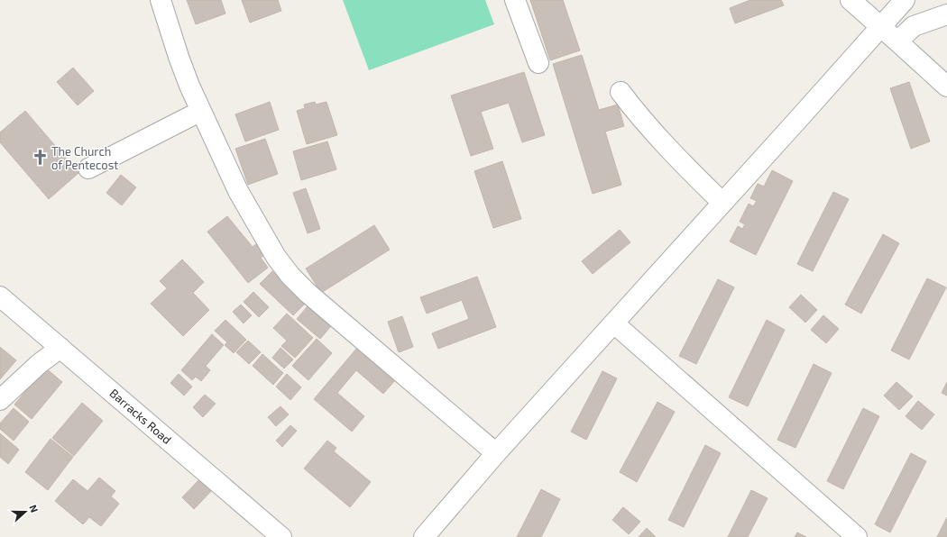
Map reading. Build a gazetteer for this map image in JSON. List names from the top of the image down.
{
  "streets": {
    "street": ["Barracks Road"]
  },
  "places": {
    "church": ["The Church of Pentecost"]
  },
  "north": "right"
}
